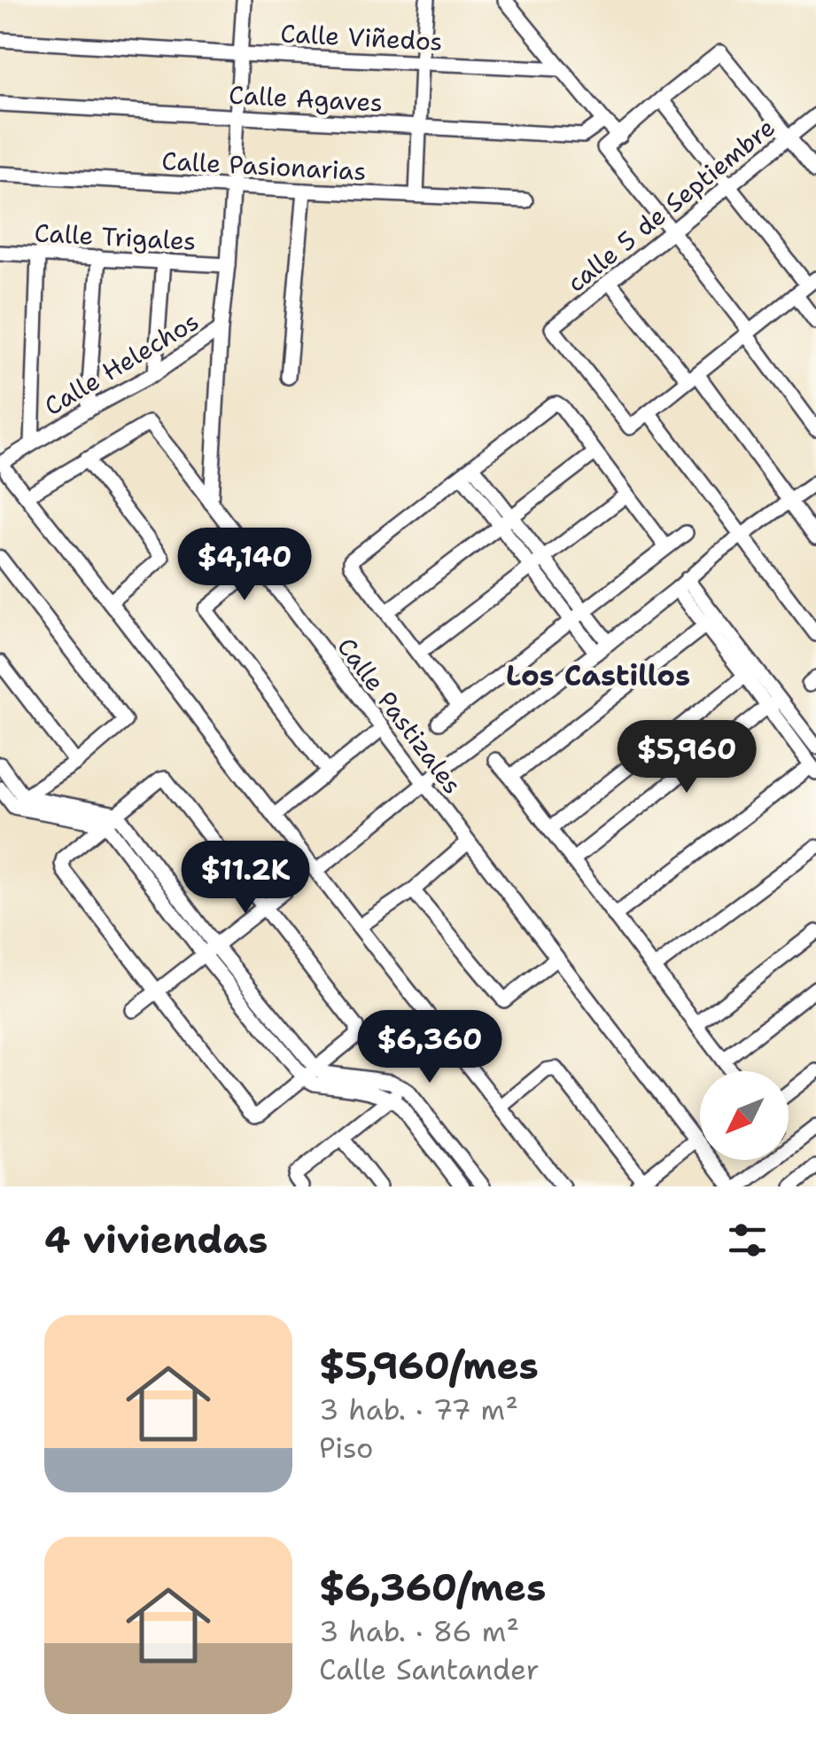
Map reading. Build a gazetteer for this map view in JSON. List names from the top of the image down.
{
  "streets": {
    "street": [
      "Calle Viñedos",
      "Calle Agaves",
      "Calle Pasionarias",
      "calle 5 de Septiembre",
      "Calle Trigales",
      "Calle Helechos",
      "Calle Pastizales"
    ]
  },
  "districts": ["Los Castillos"],
  "north": "bottom left",
  "page": {
    "price": [
      "$4,140",
      "$5,960",
      "$11.2K",
      "$6,360"
    ],
    "heading": "4 viviendas",
    "list": [
      {
        "name": "$5,960/mes",
        "note": "3 hab. · 77 m² · Piso"
      },
      {
        "name": "$6,360/mes",
        "note": "3 hab. · 86 m² · Calle Santander"
      }
    ]
  }
}
